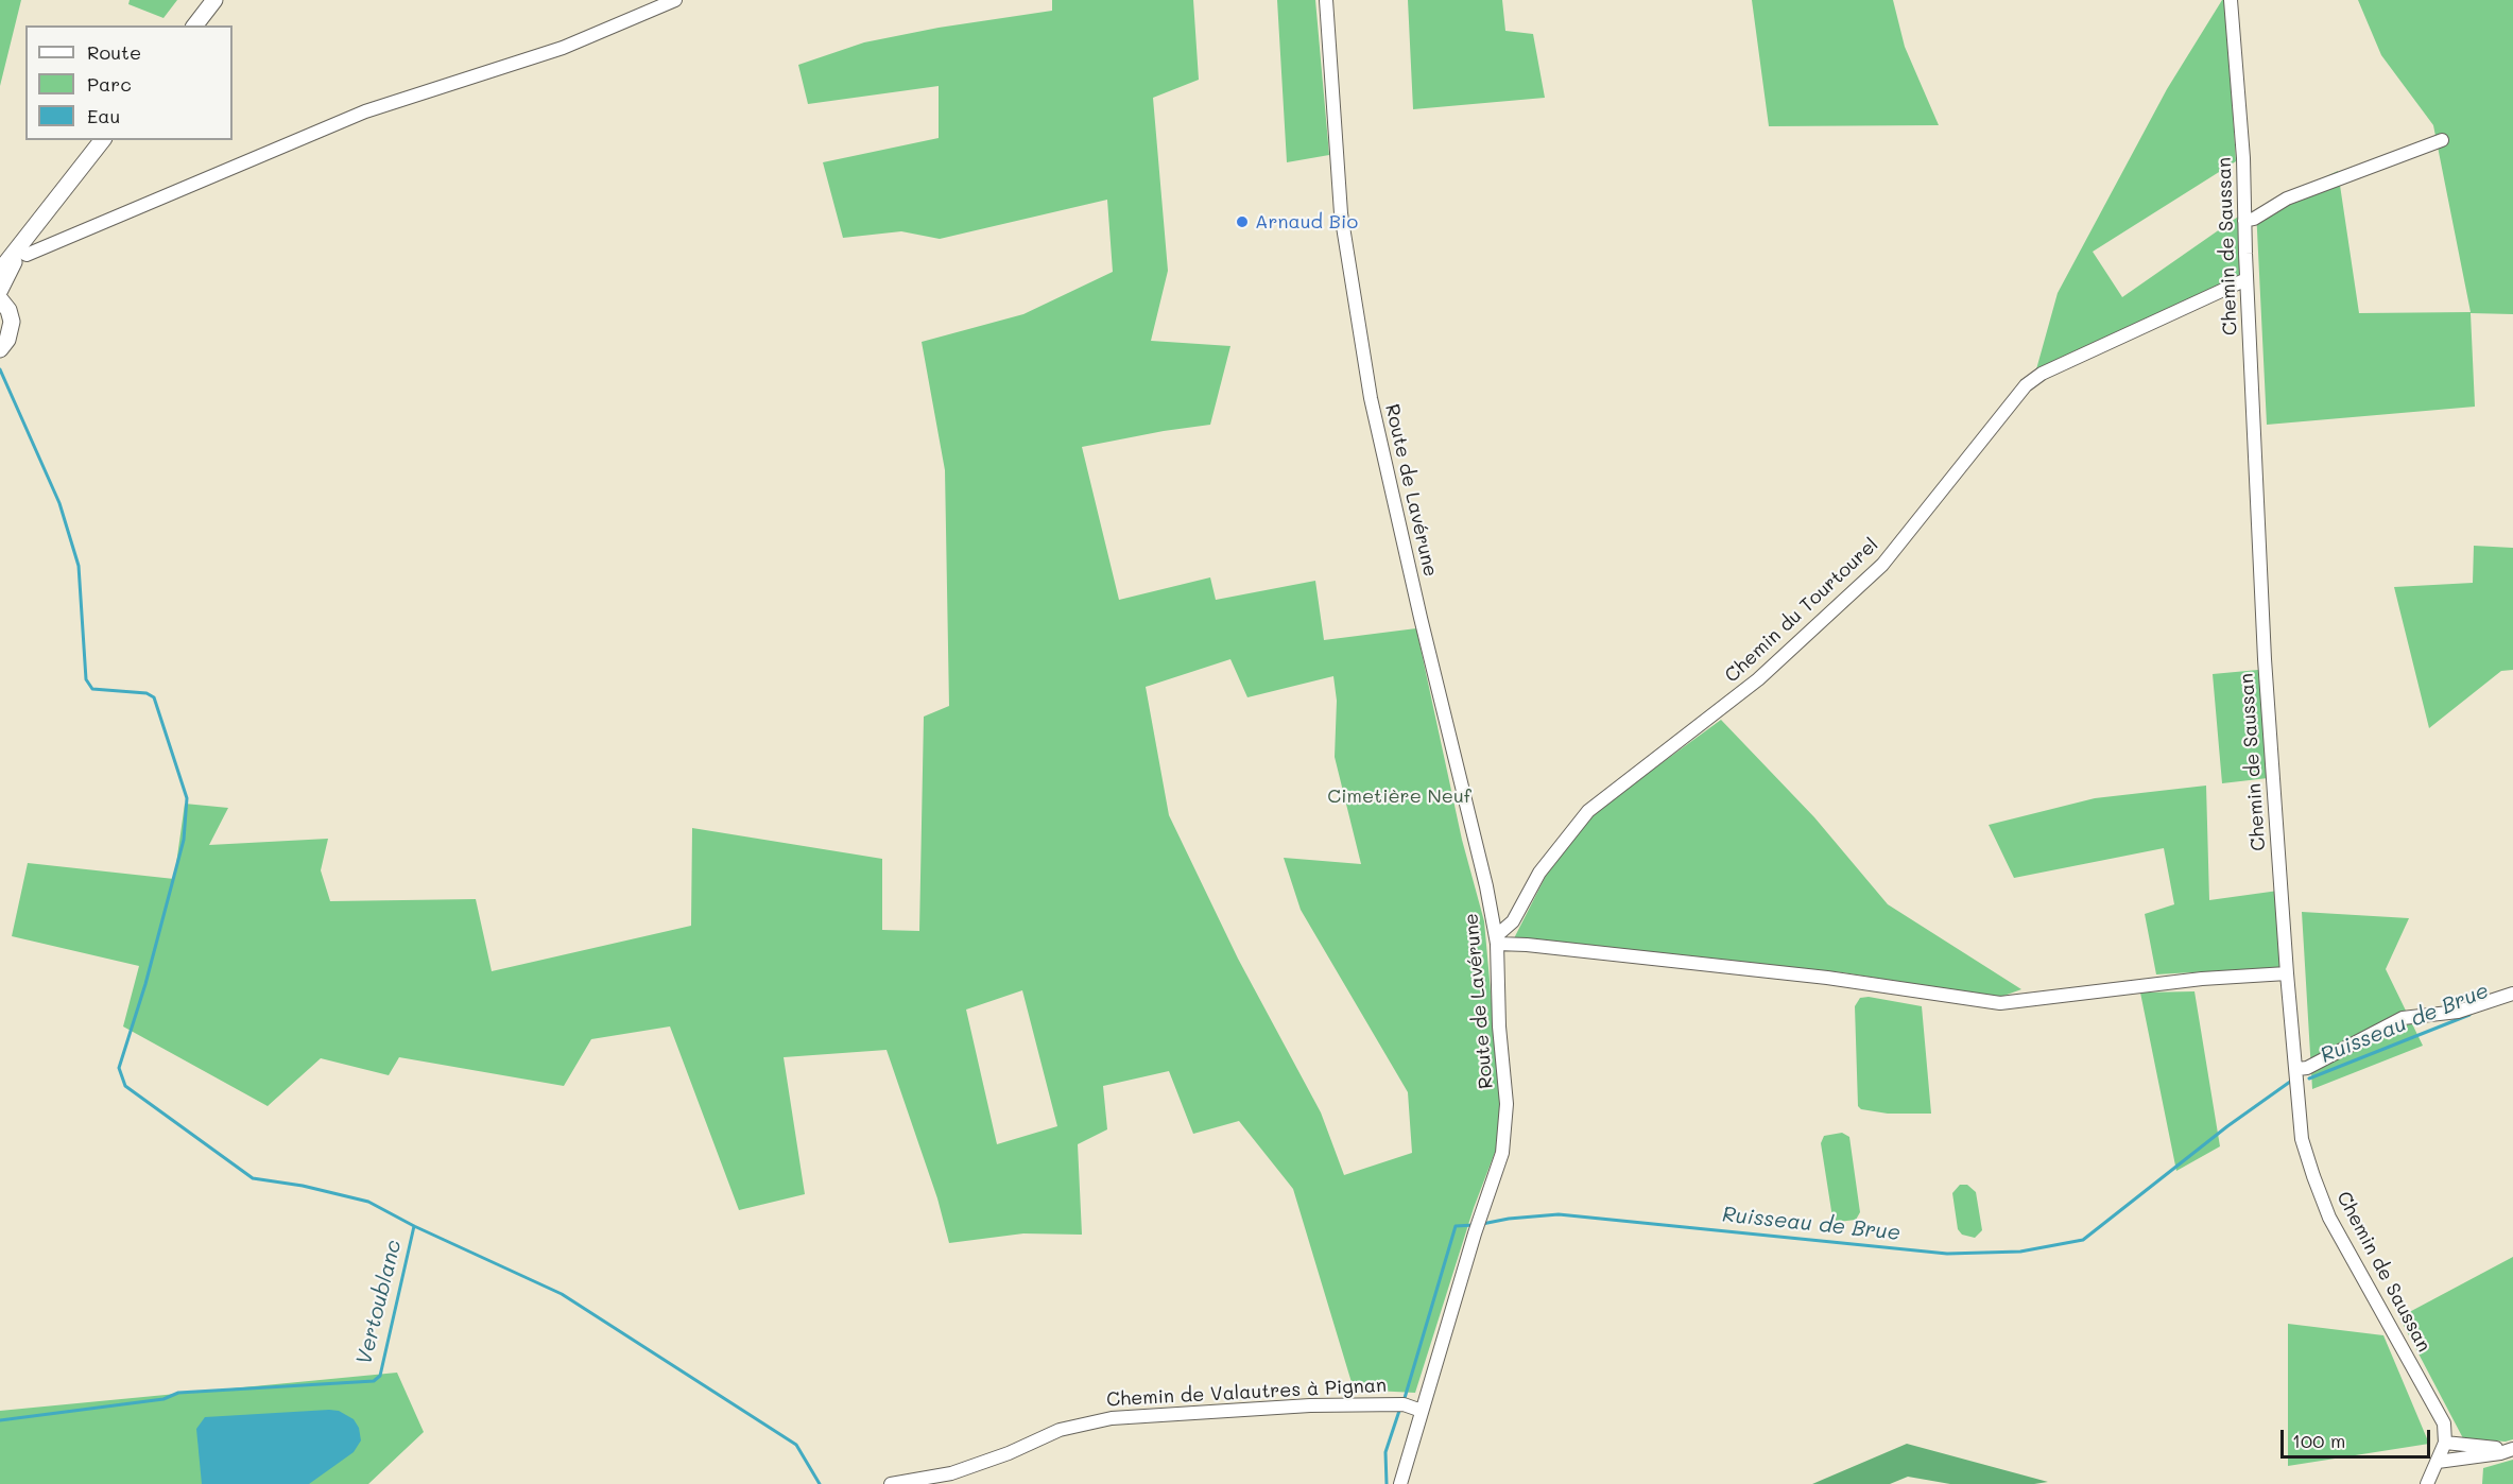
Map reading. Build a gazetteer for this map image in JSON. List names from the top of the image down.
{
  "streets": {
    "street": [
      "Chemin de Saussan",
      "Route de Lavérune",
      "Chemin du Tourtourel",
      "Chemin de Valautres à Pignan"
    ]
  },
  "crossings": [
    ["Chemin de Saussan", "Chemin du Tourtourel"],
    ["Route de Lavérune", "Chemin du Tourtourel"],
    ["Route de Lavérune", "Chemin de Valautres à Pignan"]
  ],
  "water": ["Ruisseau de Brue", "Vertoublanc"],
  "parks": ["Cimetière Neuf"],
  "places": ["Arnaud Bio"],
  "legend": ["Route", "Parc", "Eau"],
  "scale_bar": "100 m"
}
